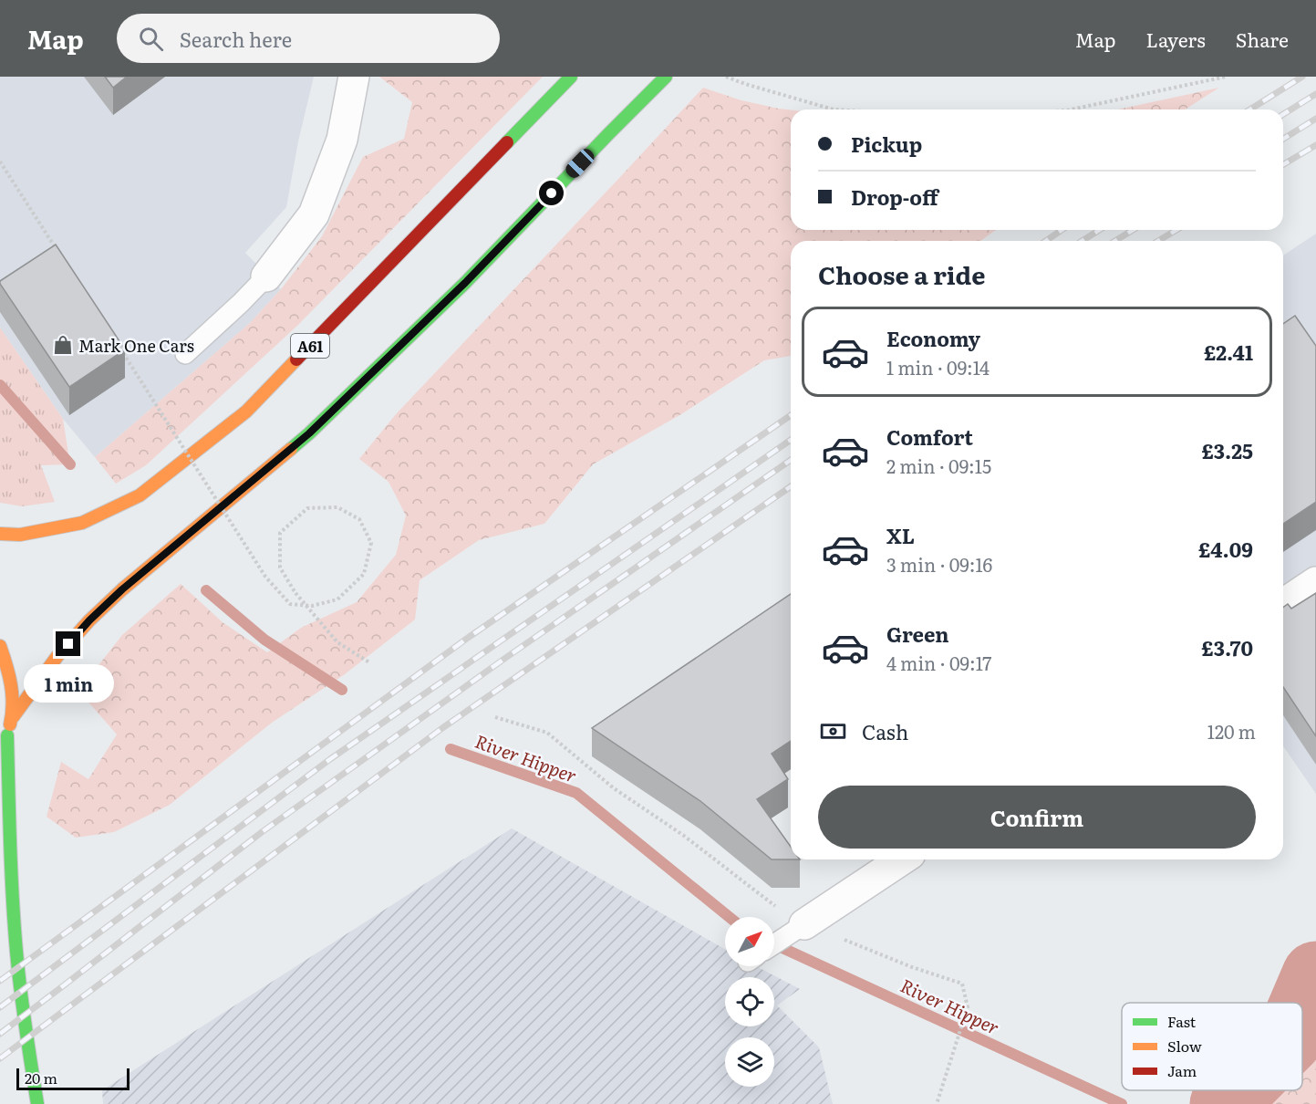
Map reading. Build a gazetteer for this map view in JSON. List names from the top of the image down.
{
  "streets": {
    "highway": ["A61"]
  },
  "water": ["River Hipper"],
  "places": {
    "shop": ["Mark One Cars"]
  },
  "legend": ["Fast", "Slow", "Jam"],
  "scale_bar": "20 m",
  "north": "top right",
  "page": {
    "header": "Map",
    "search": "Search here",
    "nav": ["Map", "Layers", "Share"],
    "banner": ["Pickup", "Drop-off"],
    "heading": "Choose a ride",
    "list": [
      {
        "name": "Economy",
        "note": "1 min · 09:14",
        "value": "£2.41"
      },
      {
        "name": "Comfort",
        "note": "2 min · 09:15",
        "value": "£3.25"
      },
      {
        "name": "XL",
        "note": "3 min · 09:16",
        "value": "£4.09"
      },
      {
        "name": "Green",
        "note": "4 min · 09:17",
        "value": "£3.70"
      }
    ],
    "bubble": "1 min",
    "pay": ["Cash", "120 m"],
    "buttons": "Confirm",
    "scale": "20 m"
  }
}
